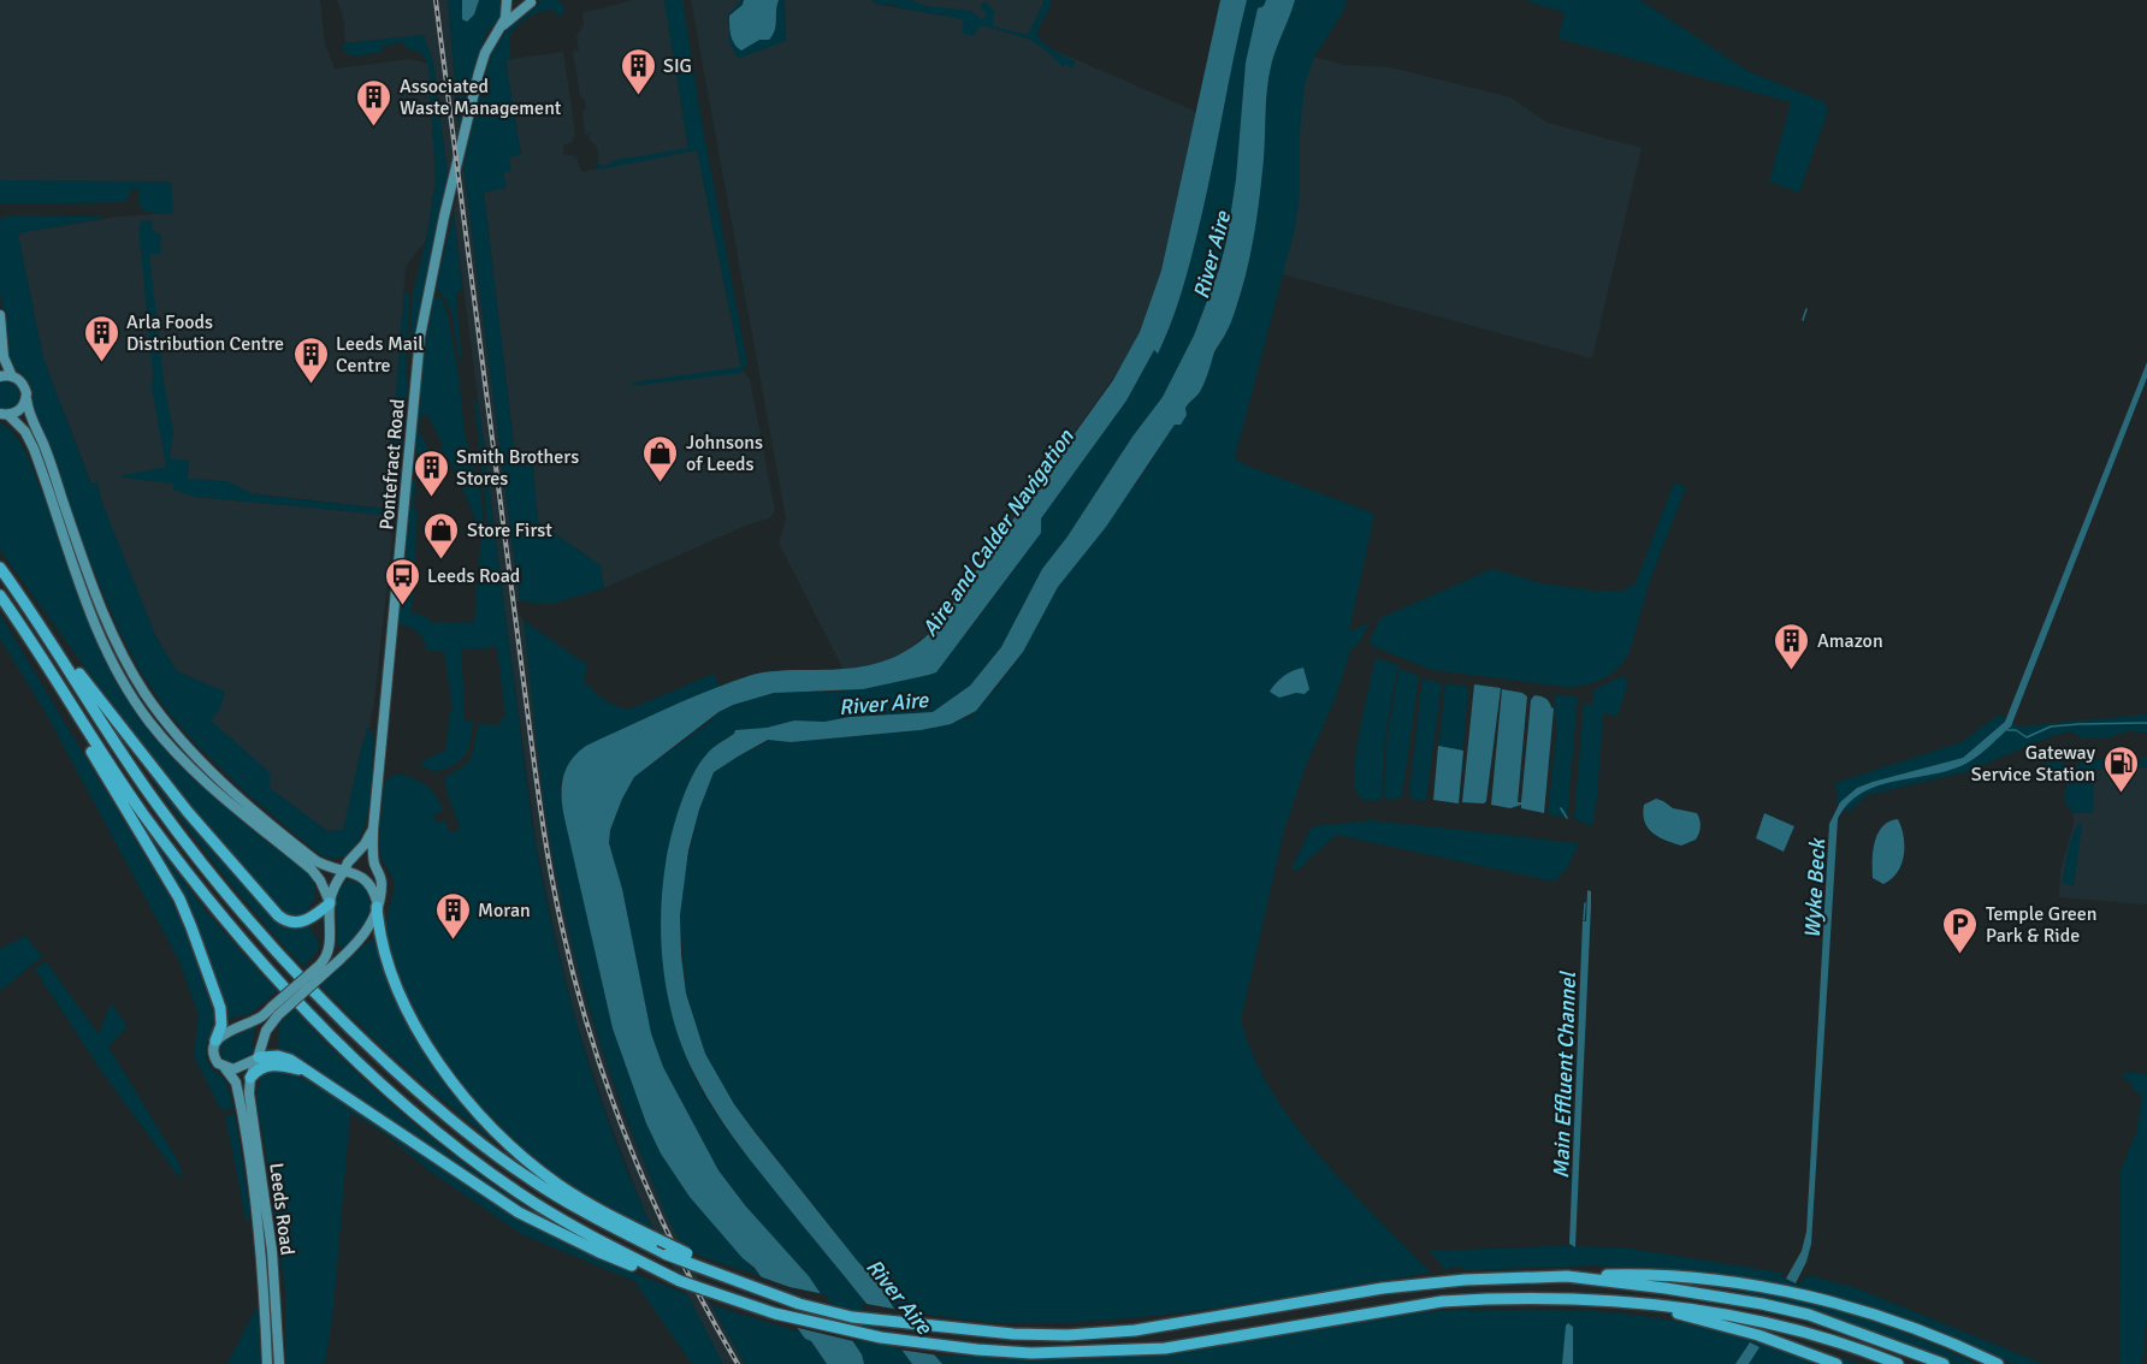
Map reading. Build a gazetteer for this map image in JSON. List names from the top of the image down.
{
  "streets": {
    "main road": ["Pontefract Road", "Leeds Road"]
  },
  "water": [
    "River Aire",
    "Aire and Calder Navigation",
    "Wyke Beck",
    "Main Effluent Channel"
  ],
  "places": {
    "building": [
      "SIG",
      "Associated Waste Management",
      "Arla Foods Distribution Centre",
      "Leeds Mail Centre",
      "Smith Brothers Stores",
      "Amazon",
      "Moran"
    ],
    "shop": ["Johnsons of Leeds", "Store First"],
    "bus stop": ["Leeds Road"],
    "fuel station": ["Gateway Service Station"],
    "parking": ["Temple Green Park & Ride"]
  }
}
